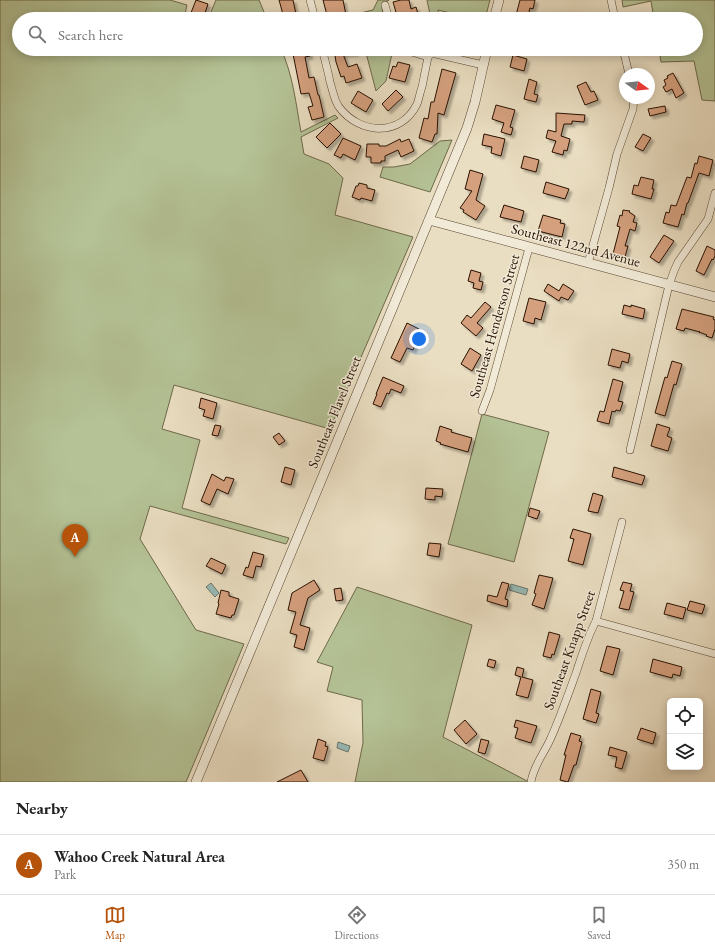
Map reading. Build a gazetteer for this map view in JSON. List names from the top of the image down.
{
  "streets": {
    "street": [
      "Southeast 122nd Avenue",
      "Southeast Henderson Street",
      "Southeast Flavel Street",
      "Southeast Knapp Street"
    ]
  },
  "crossings": [
    ["Southeast 122nd Avenue", "Southeast Henderson Street"],
    ["Southeast 122nd Avenue", "Southeast Flavel Street"]
  ],
  "north": "right",
  "page": {
    "search": "Search here",
    "pins": "A",
    "heading": "Nearby",
    "list": [
      {
        "mark": "A",
        "name": "Wahoo Creek Natural Area",
        "note": "Park",
        "value": "350 m"
      }
    ],
    "nav": ["Map", "Directions", "Saved"]
  }
}
